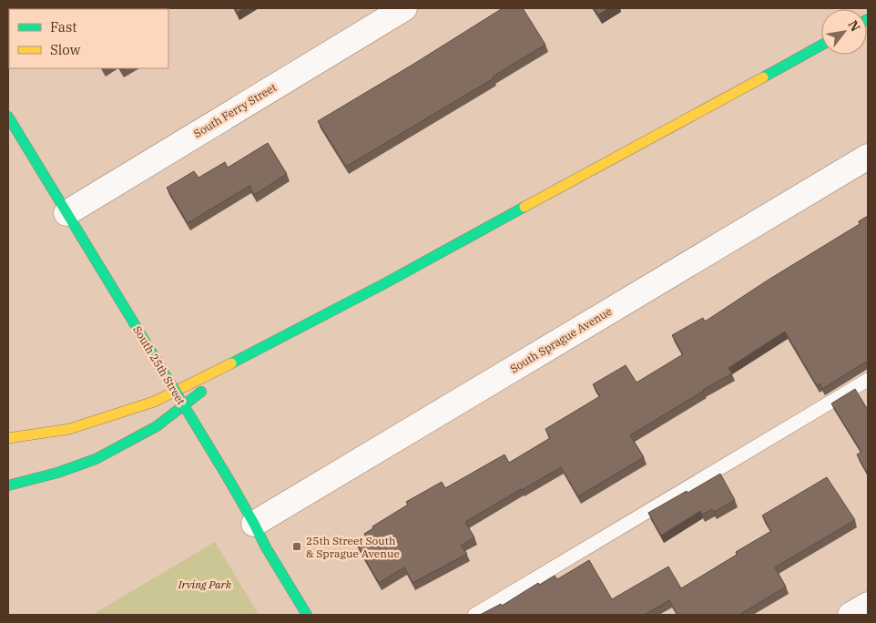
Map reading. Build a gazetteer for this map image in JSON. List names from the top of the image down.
{
  "streets": {
    "main road": ["South 25th Street"],
    "street": ["South Ferry Street", "South Sprague Avenue"]
  },
  "crossings": [
    ["South Ferry Street", "South 25th Street"],
    ["South Sprague Avenue", "South 25th Street"]
  ],
  "parks": ["Irving Park"],
  "places": {
    "transit": ["25th Street South & Sprague Avenue"]
  },
  "legend": ["Fast", "Slow"],
  "north": "top right"
}
